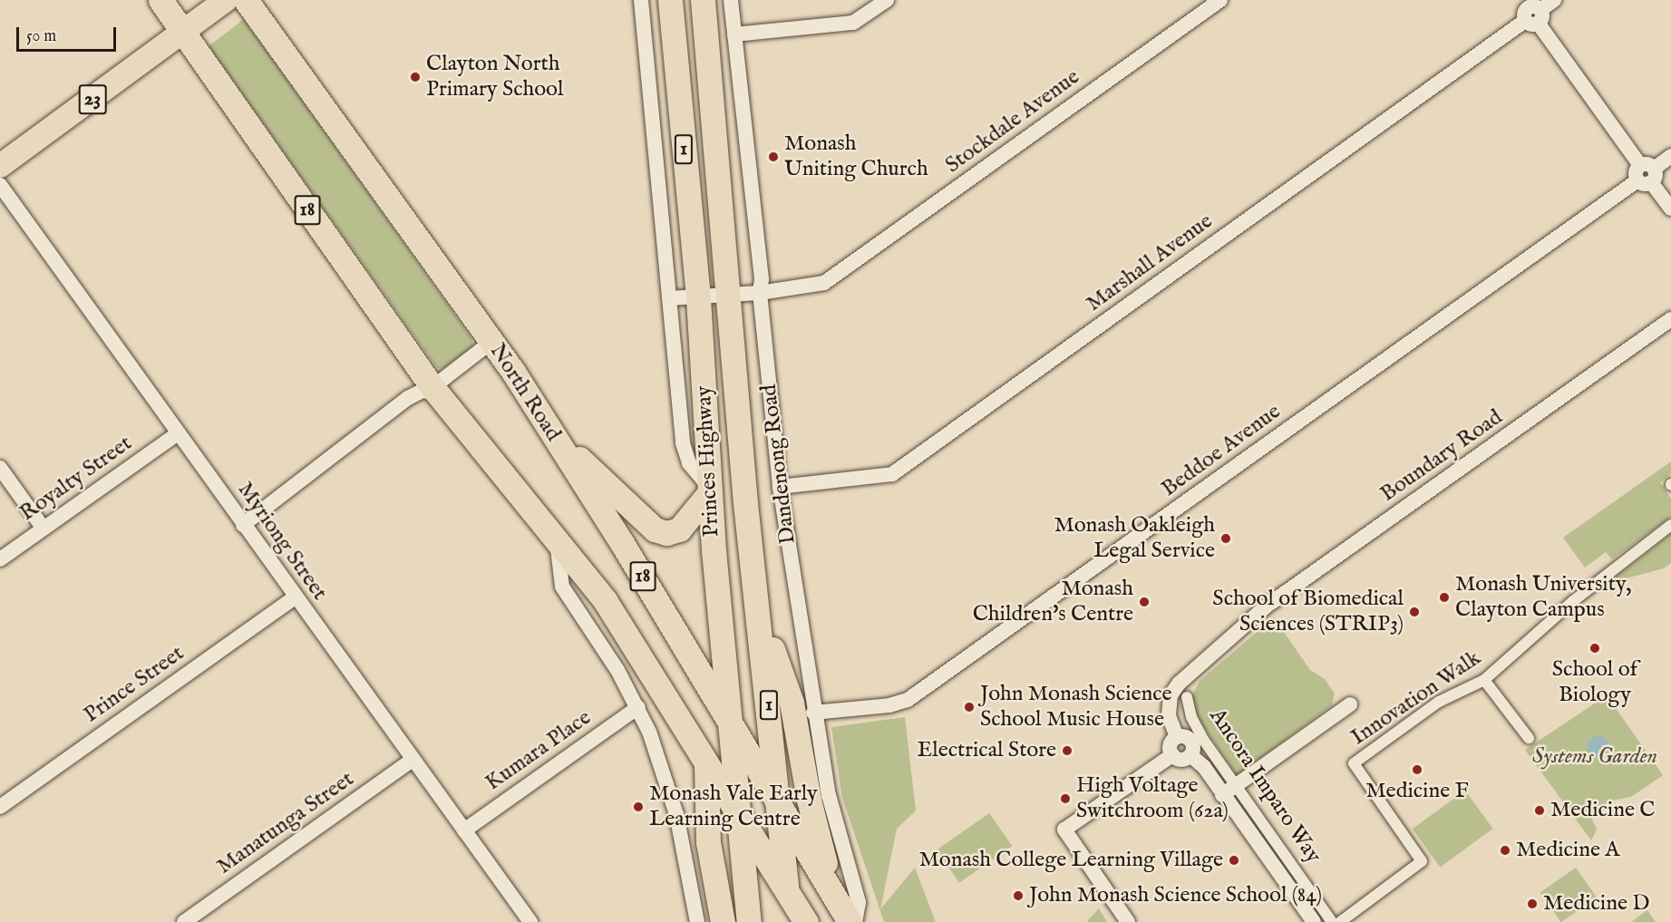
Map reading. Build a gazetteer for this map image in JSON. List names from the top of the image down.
{
  "streets": {
    "highway": [
      "1",
      "18",
      "North Road",
      "Princes Highway",
      "Dandenong Road"
    ],
    "main road": ["23"],
    "street": [
      "Stockdale Avenue",
      "Marshall Avenue",
      "Beddoe Avenue",
      "Boundary Road",
      "Royalty Street",
      "Myriong Street",
      "Prince Street",
      "Innovation Walk",
      "Kumara Place",
      "Ancora Imparo Way",
      "Manatunga Street"
    ]
  },
  "crossings": [
    ["23", "18"],
    ["Stockdale Avenue", "Princes Highway"],
    ["Stockdale Avenue", "Dandenong Road"],
    ["1", "18"],
    ["1", "North Road"],
    ["1", "Dandenong Road"],
    ["18", "North Road"],
    ["18", "Princes Highway"],
    ["Marshall Avenue", "Dandenong Road"],
    ["North Road", "Princes Highway"],
    ["Beddoe Avenue", "Dandenong Road"],
    ["Boundary Road", "Ancora Imparo Way"],
    ["Princes Highway", "Dandenong Road"],
    ["Royalty Street", "Myriong Street"],
    ["Myriong Street", "Prince Street"],
    ["Myriong Street", "Kumara Place"],
    ["Myriong Street", "Manatunga Street"]
  ],
  "parks": ["Systems Garden"],
  "places": [
    "Clayton North Primary School",
    "Monash Uniting Church",
    "Monash Oakleigh Legal Service",
    "Monash University, Clayton Campus",
    "Monash Children's Centre",
    "School of Biomedical Sciences (STRIP3)",
    "School of Biology",
    "John Monash Science School Music House",
    "Electrical Store",
    "Medicine F",
    "High Voltage Switchroom (62a)",
    "Monash Vale Early Learning Centre",
    "Medicine C",
    "Medicine A",
    "Monash College Learning Village",
    "John Monash Science School (84)",
    "Medicine D"
  ],
  "scale_bar": "50 m"
}
